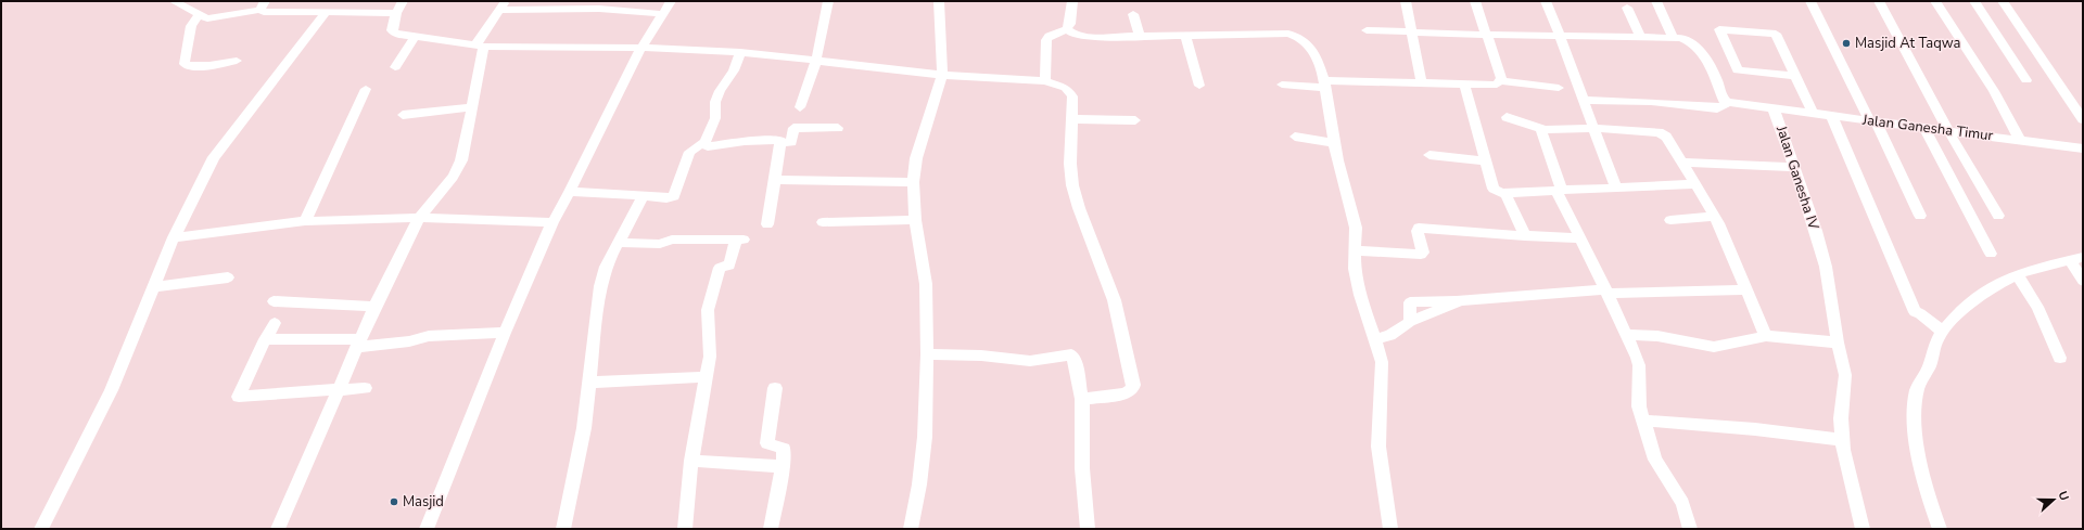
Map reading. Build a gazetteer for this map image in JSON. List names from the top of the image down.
{
  "streets": {
    "street": ["Jalan Ganesha Timur", "Jalan Ganesha IV"]
  },
  "crossings": [
    ["Jalan Ganesha Timur", "Jalan Ganesha IV"]
  ],
  "places": ["Masjid At Taqwa", "Masjid"],
  "north": "right"
}
